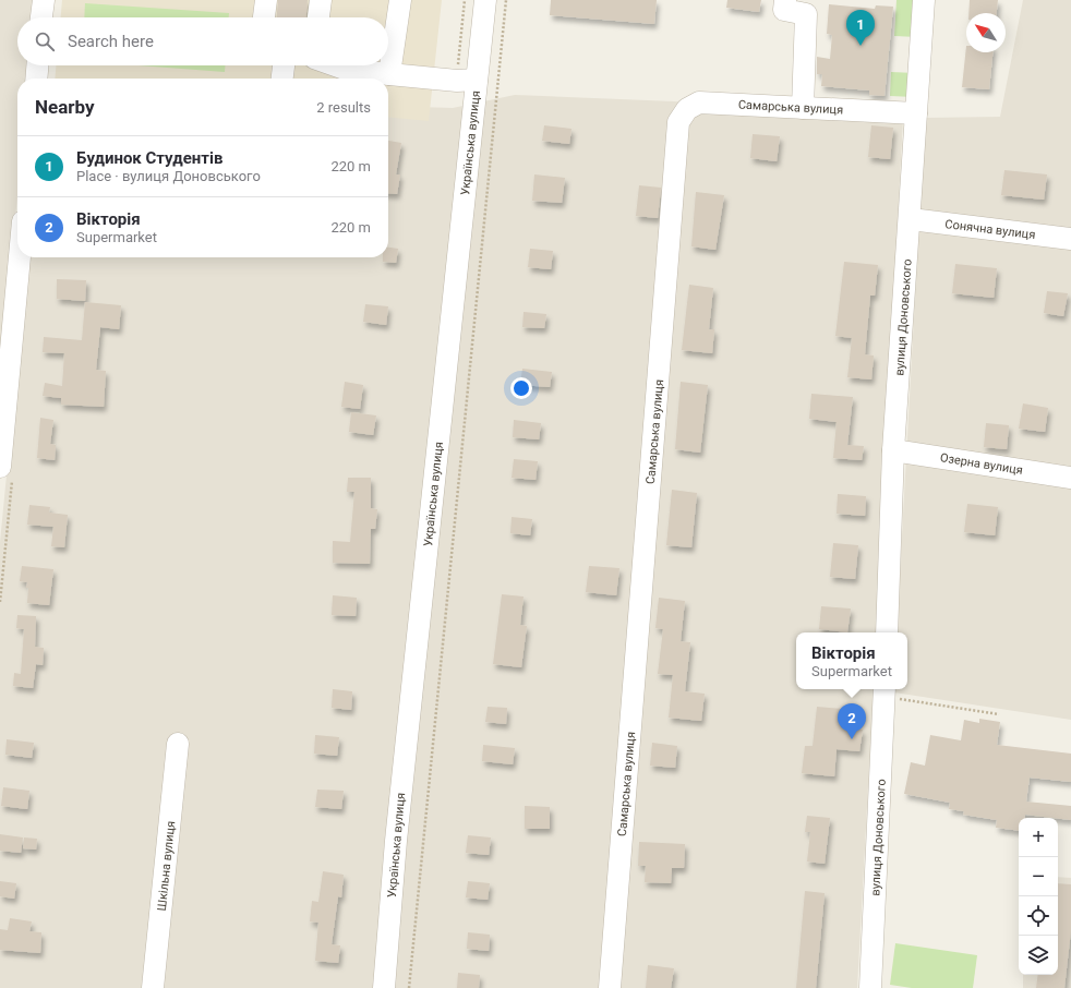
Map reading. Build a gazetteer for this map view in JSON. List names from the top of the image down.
{
  "streets": {
    "street": [
      "Самарська вулиця",
      "Українська вулиця",
      "Сонячна вулиця",
      "вулиця Доновського",
      "Озерна вулиця",
      "Шкільна вулиця"
    ]
  },
  "crossings": [
    ["Самарська вулиця", "вулиця Доновського"],
    ["Сонячна вулиця", "вулиця Доновського"],
    ["вулиця Доновського", "Озерна вулиця"]
  ],
  "north": "top left",
  "page": {
    "pins": ["1", "2"],
    "search": "Search here",
    "heading": ["Nearby", "2 results"],
    "list": [
      {
        "mark": "1",
        "name": "Будинок Студентів",
        "note": "Place · вулиця Доновського",
        "value": "220 m"
      },
      {
        "mark": "2",
        "name": "Вікторія",
        "note": "Supermarket",
        "value": "220 m"
      }
    ],
    "popup": ["Вікторія", "Supermarket"],
    "map_buttons": ["+", "−"]
  }
}
